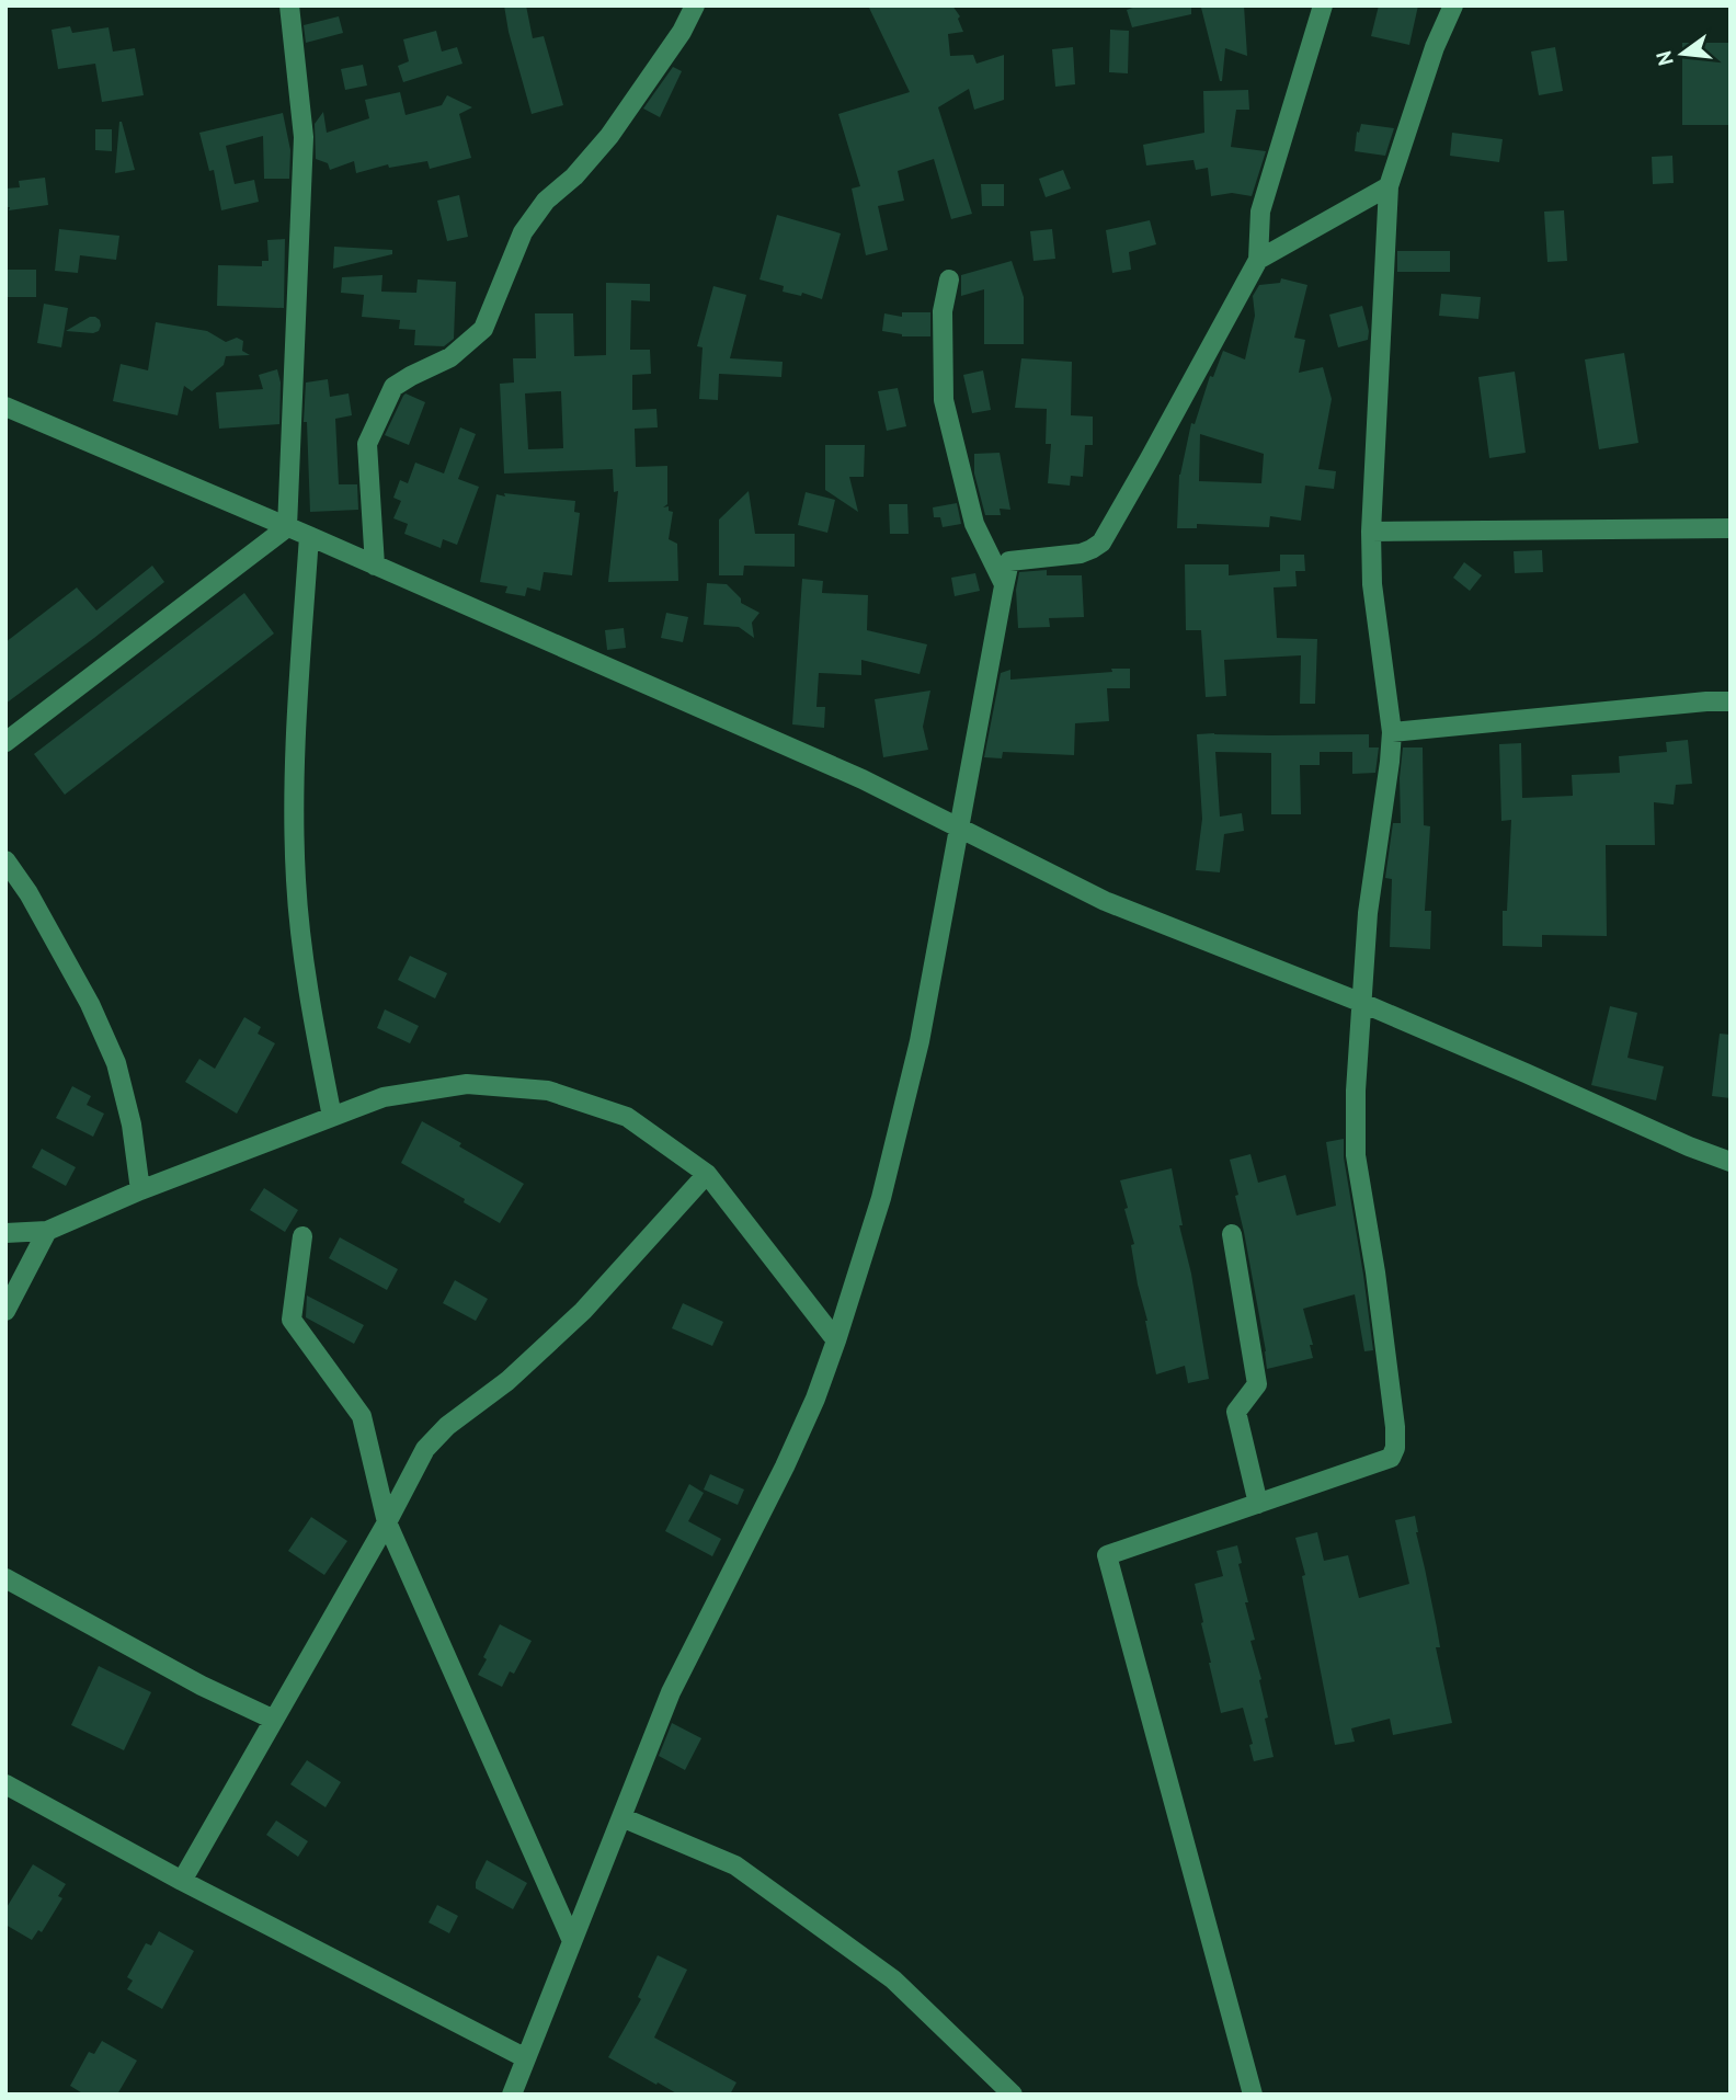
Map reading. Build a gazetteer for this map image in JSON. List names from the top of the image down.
{
  "north": "left"
}
